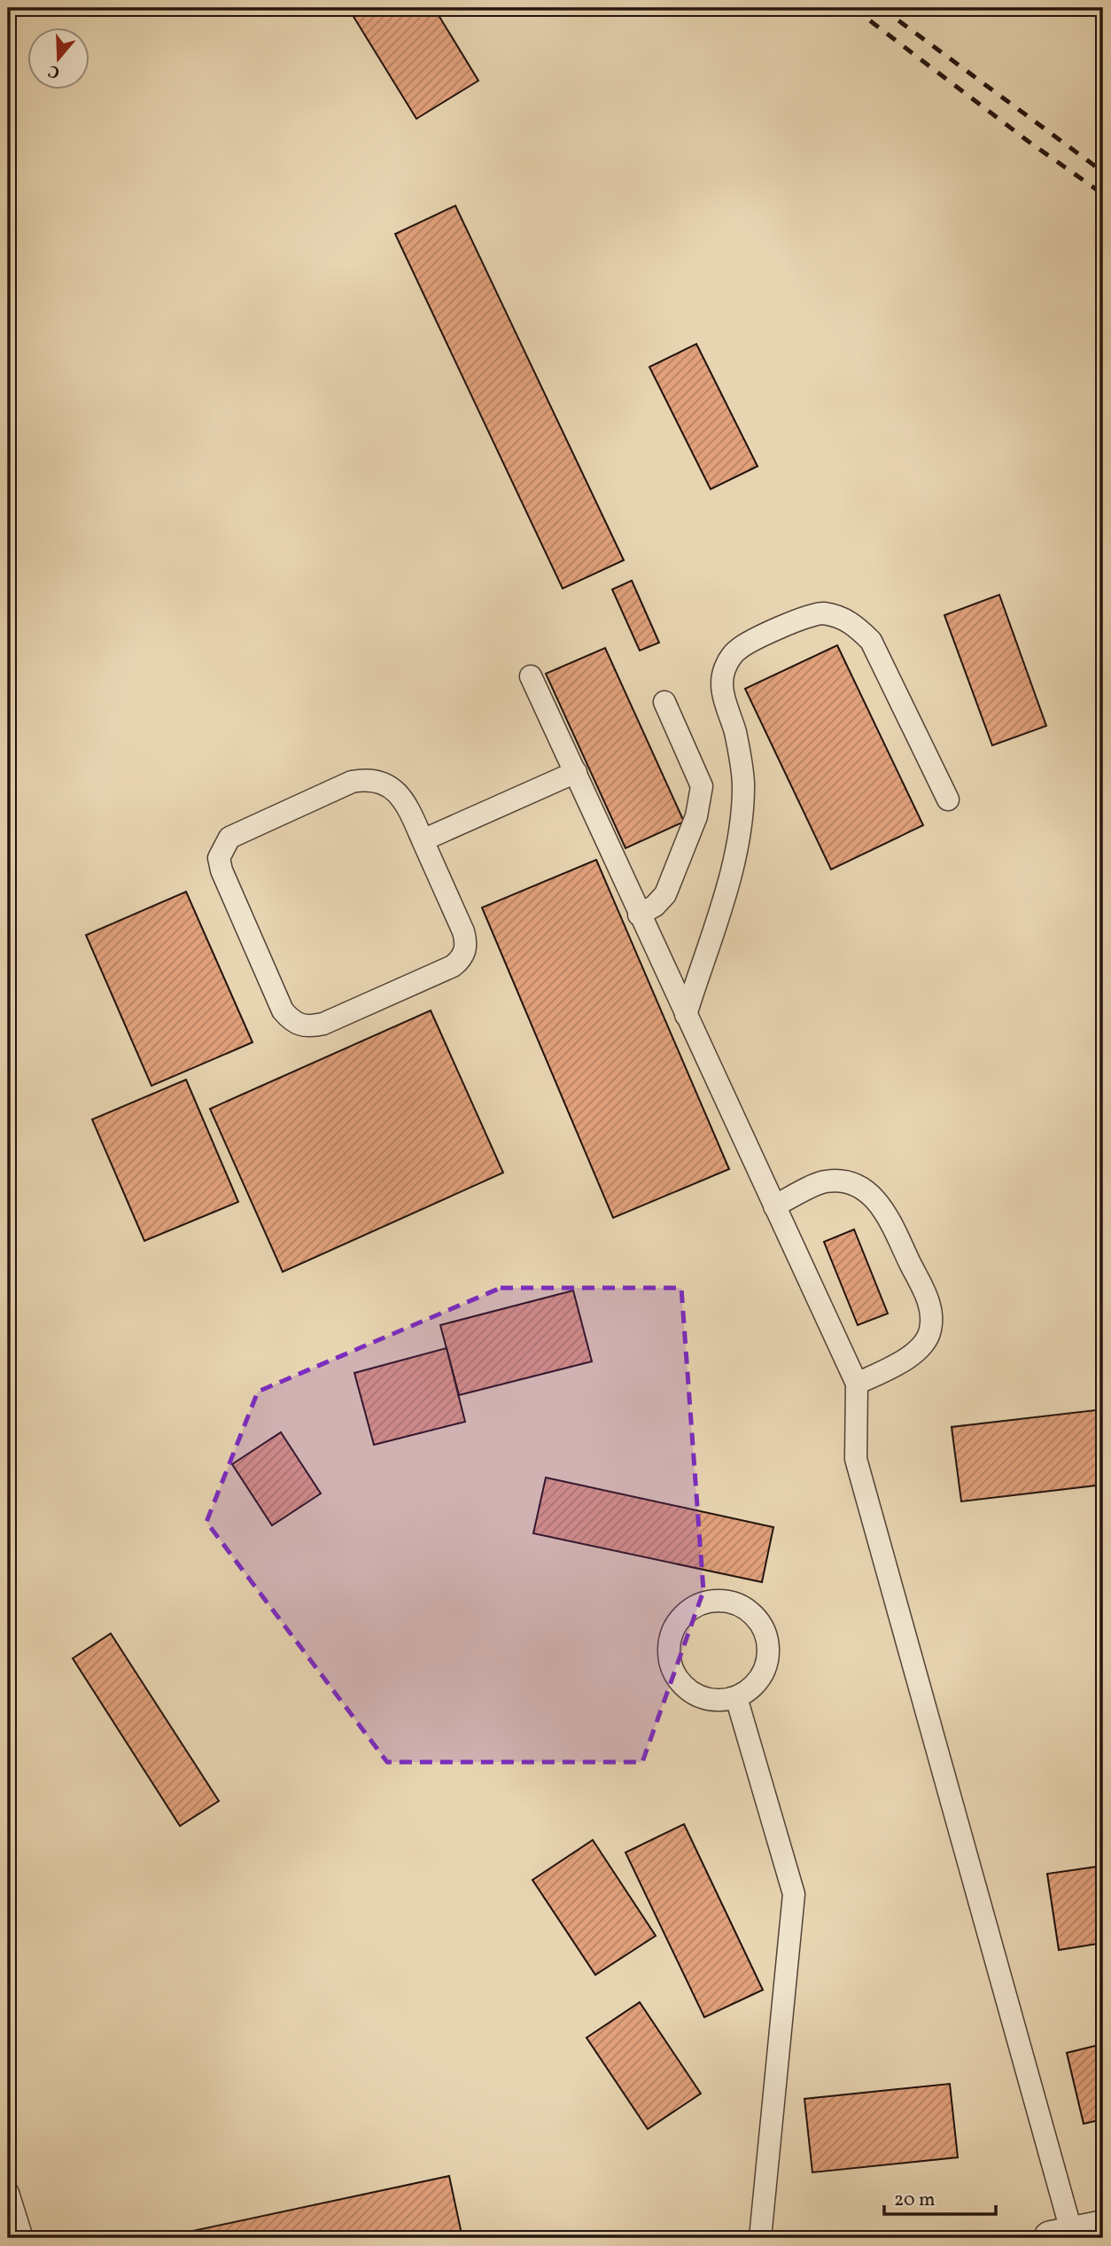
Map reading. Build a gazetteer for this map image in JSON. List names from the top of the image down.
{
  "scale_bar": "20 m",
  "north": "bottom"
}
